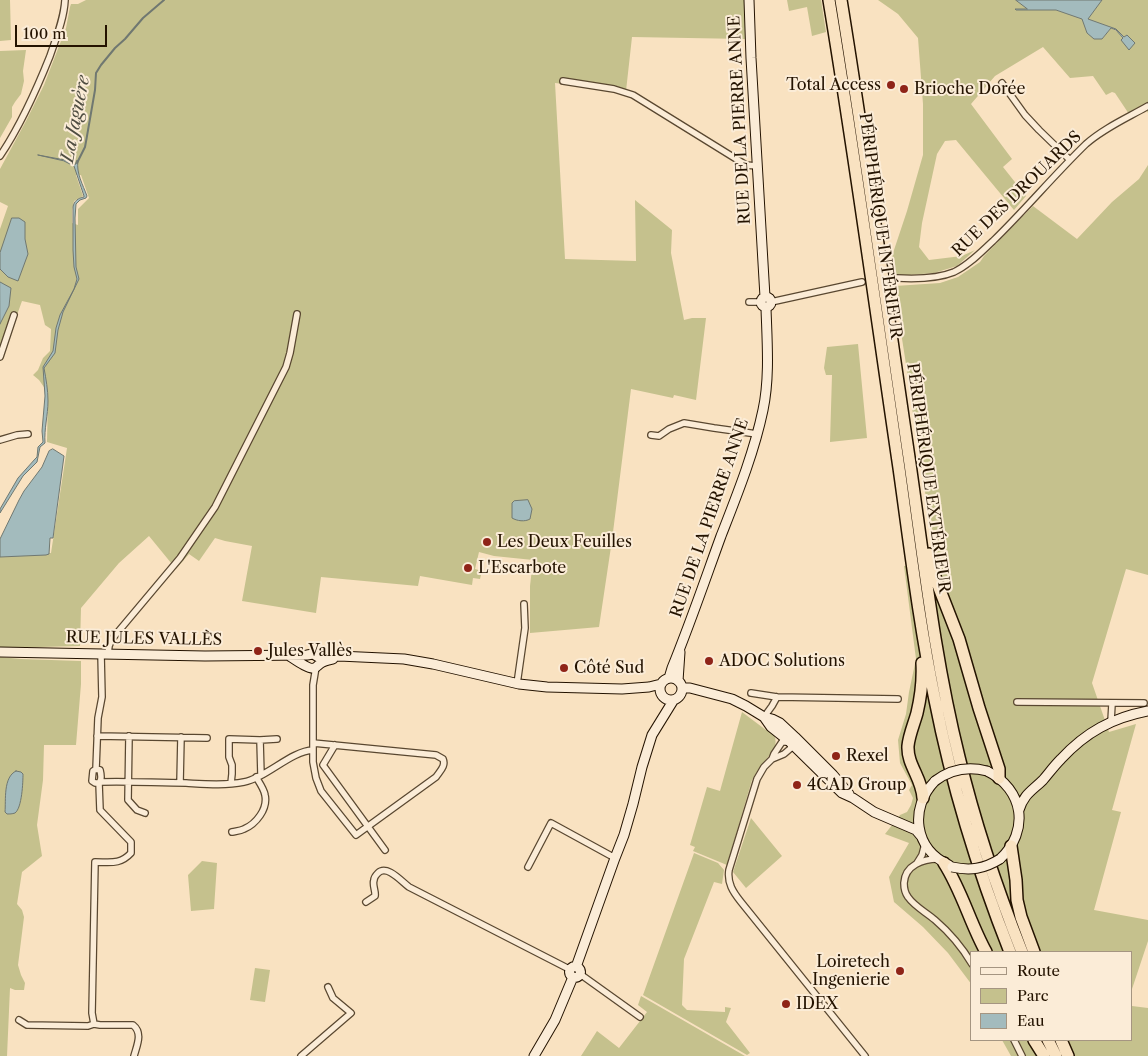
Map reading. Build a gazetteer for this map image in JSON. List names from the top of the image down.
{
  "streets": {
    "highway": ["PÉRIPHÉRIQUE INTÉRIEUR", "PÉRIPHÉRIQUE EXTÉRIEUR"],
    "street": ["RUE DE LA PIERRE ANNE", "RUE DES DROUARDS", "RUE JULES VALLÈS"]
  },
  "water": ["La Jaguère"],
  "places": [
    "Total Access",
    "Brioche Dorée",
    "Les Deux Feuilles",
    "L'Escarbote",
    "Jules Vallès",
    "ADOC Solutions",
    "Côté Sud",
    "Rexel",
    "4CAD Group",
    "Loiretech Ingenierie",
    "IDEX"
  ],
  "legend": ["Route", "Parc", "Eau"],
  "scale_bar": "100 m"
}
